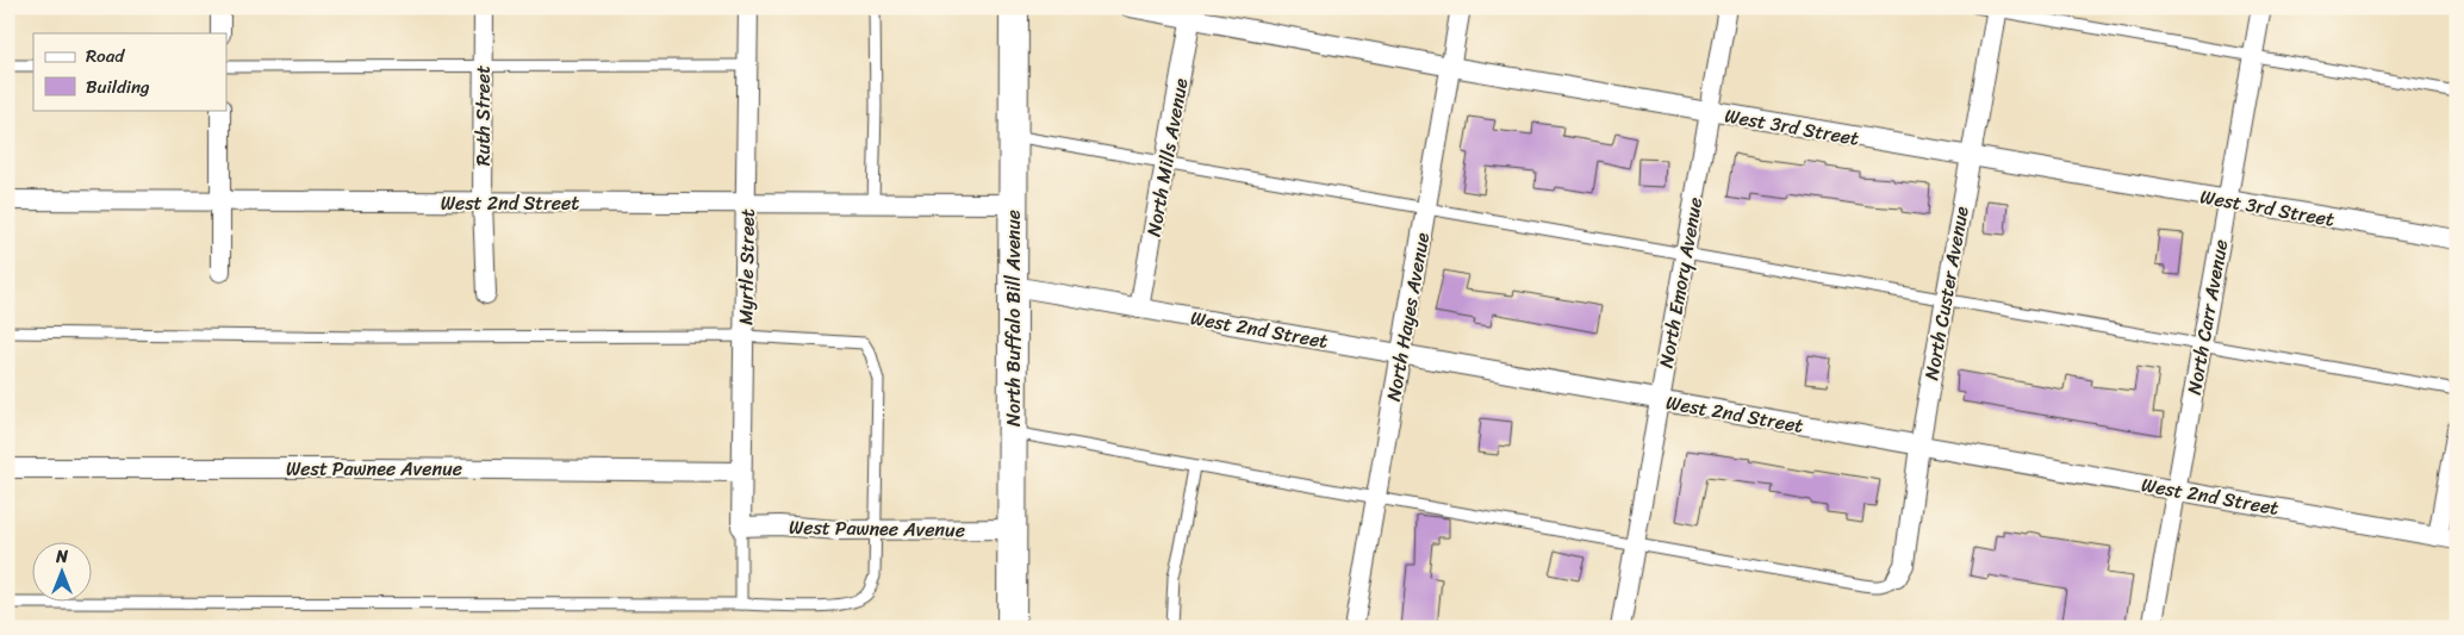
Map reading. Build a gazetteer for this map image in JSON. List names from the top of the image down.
{
  "streets": {
    "main road": ["North Buffalo Bill Avenue"],
    "street": [
      "Ruth Street",
      "West 3rd Street",
      "North Mills Avenue",
      "West 2nd Street",
      "Myrtle Street",
      "North Emory Avenue",
      "North Custer Avenue",
      "North Hayes Avenue",
      "North Carr Avenue",
      "West Pawnee Avenue"
    ]
  },
  "crossings": [
    ["Ruth Street", "West 2nd Street"],
    ["West 3rd Street", "North Mills Avenue"],
    ["West 3rd Street", "North Emory Avenue"],
    ["West 3rd Street", "North Custer Avenue"],
    ["West 3rd Street", "North Hayes Avenue"],
    ["West 3rd Street", "North Carr Avenue"],
    ["North Mills Avenue", "West 2nd Street"],
    ["West 2nd Street", "Myrtle Street"],
    ["West 2nd Street", "North Emory Avenue"],
    ["West 2nd Street", "North Custer Avenue"],
    ["West 2nd Street", "North Hayes Avenue"],
    ["West 2nd Street", "North Carr Avenue"],
    ["West 2nd Street", "North Buffalo Bill Avenue"],
    ["Myrtle Street", "West Pawnee Avenue"],
    ["North Buffalo Bill Avenue", "West Pawnee Avenue"]
  ],
  "legend": ["Road", "Building"],
  "north": "top"
}
